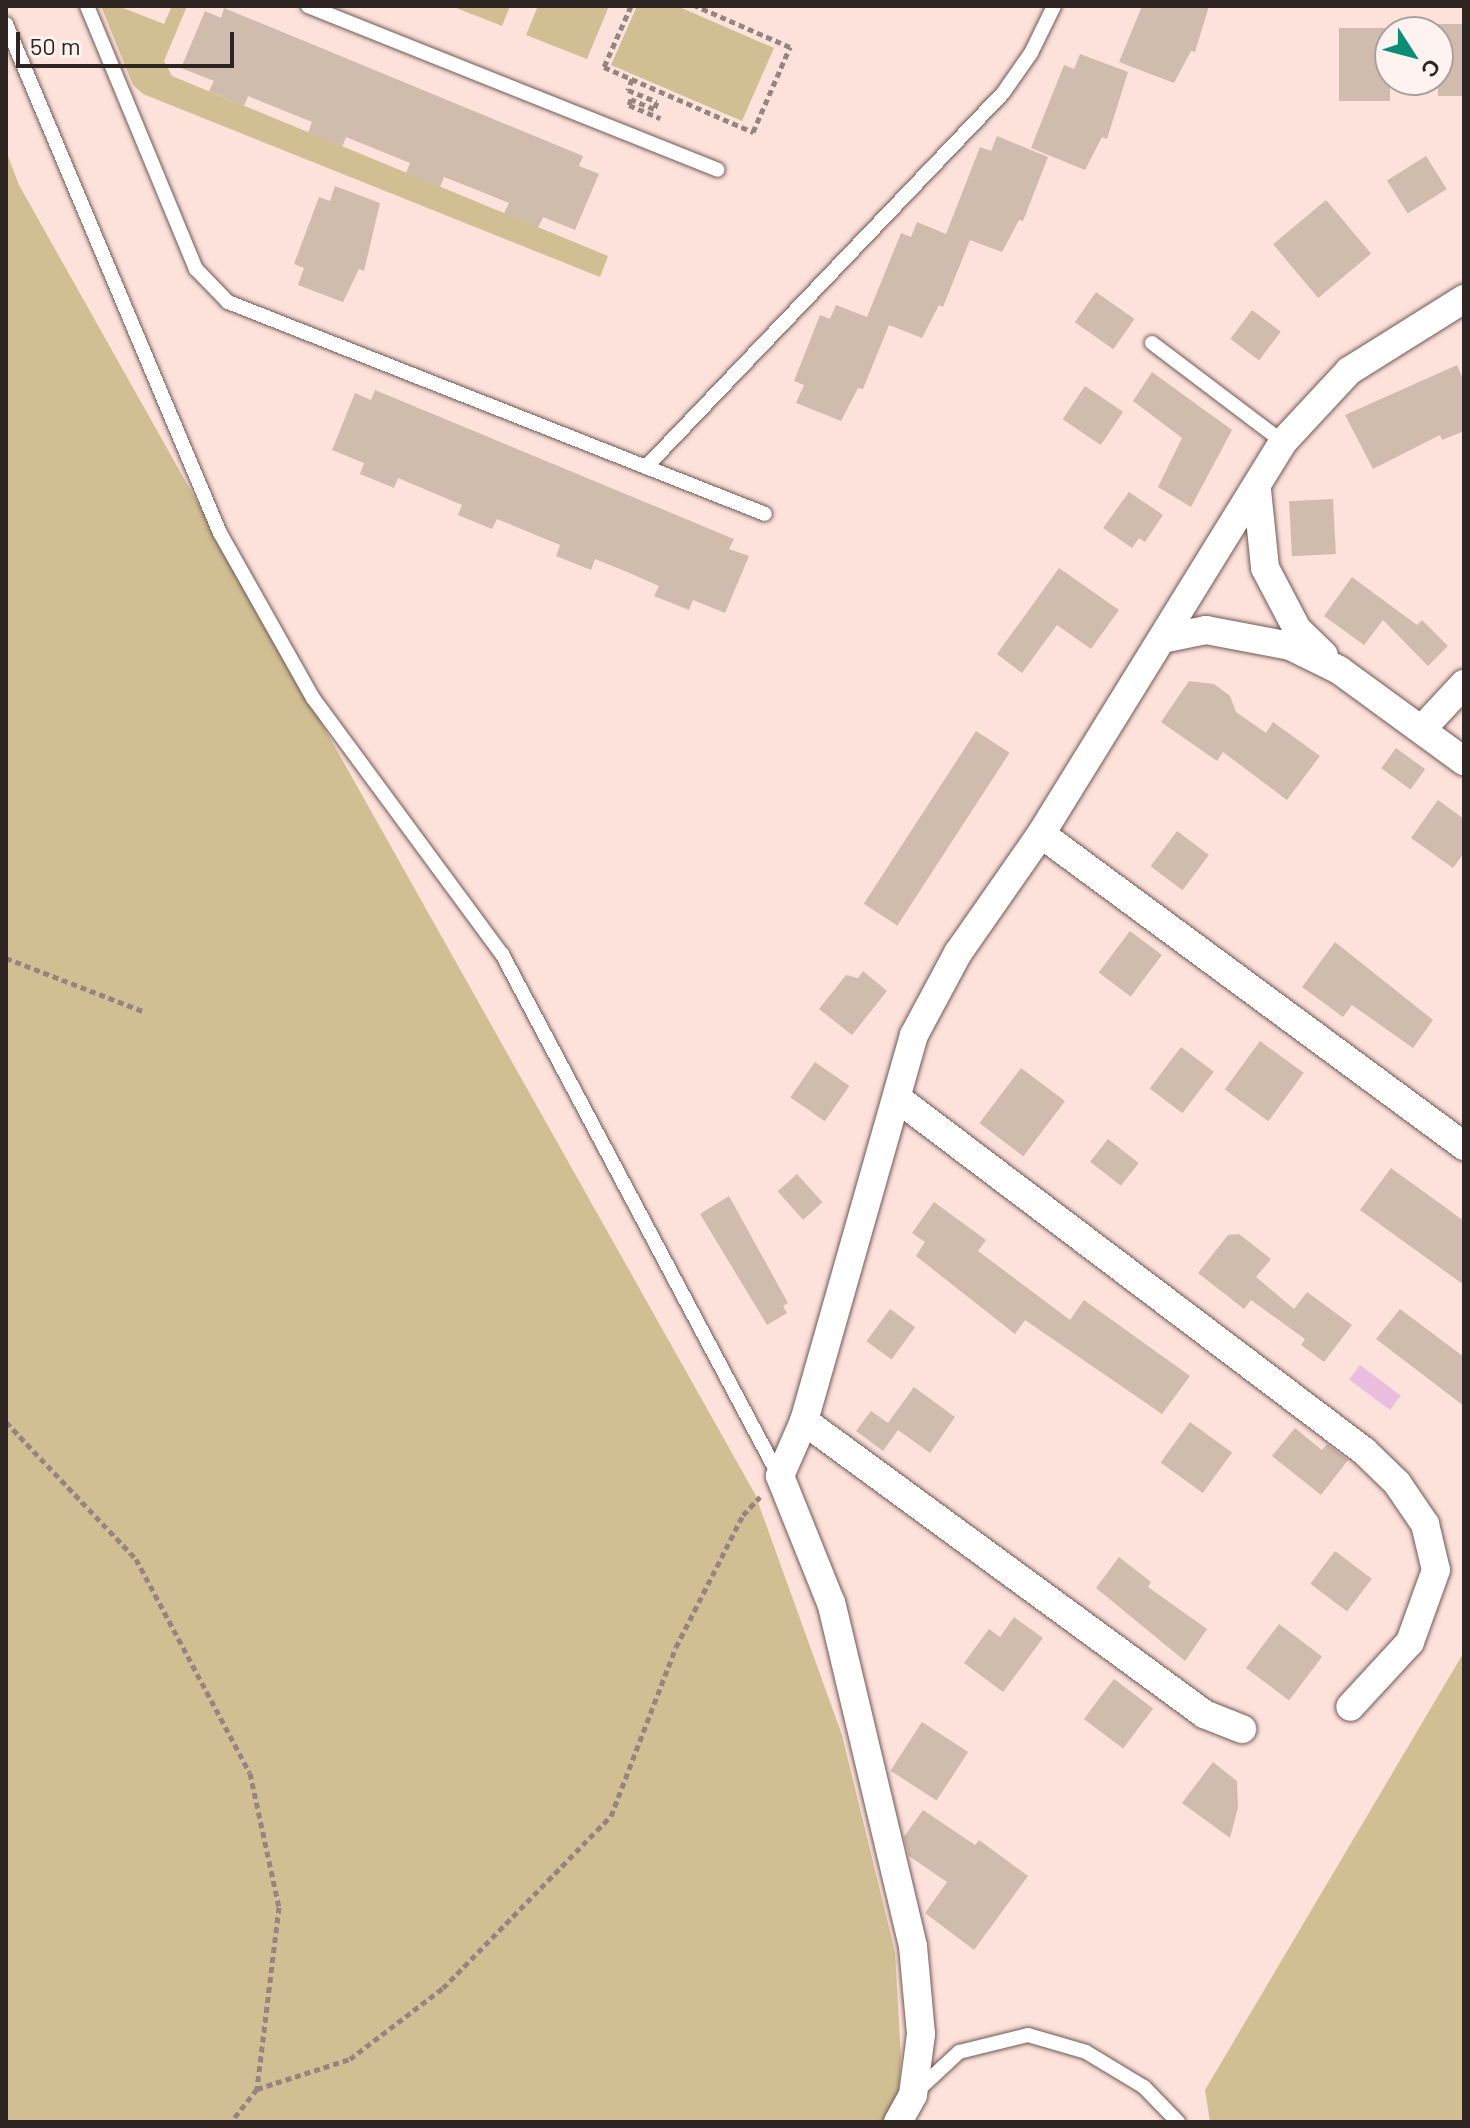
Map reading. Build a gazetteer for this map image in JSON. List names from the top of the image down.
{
  "scale_bar": "50 m",
  "north": "bottom right"
}
